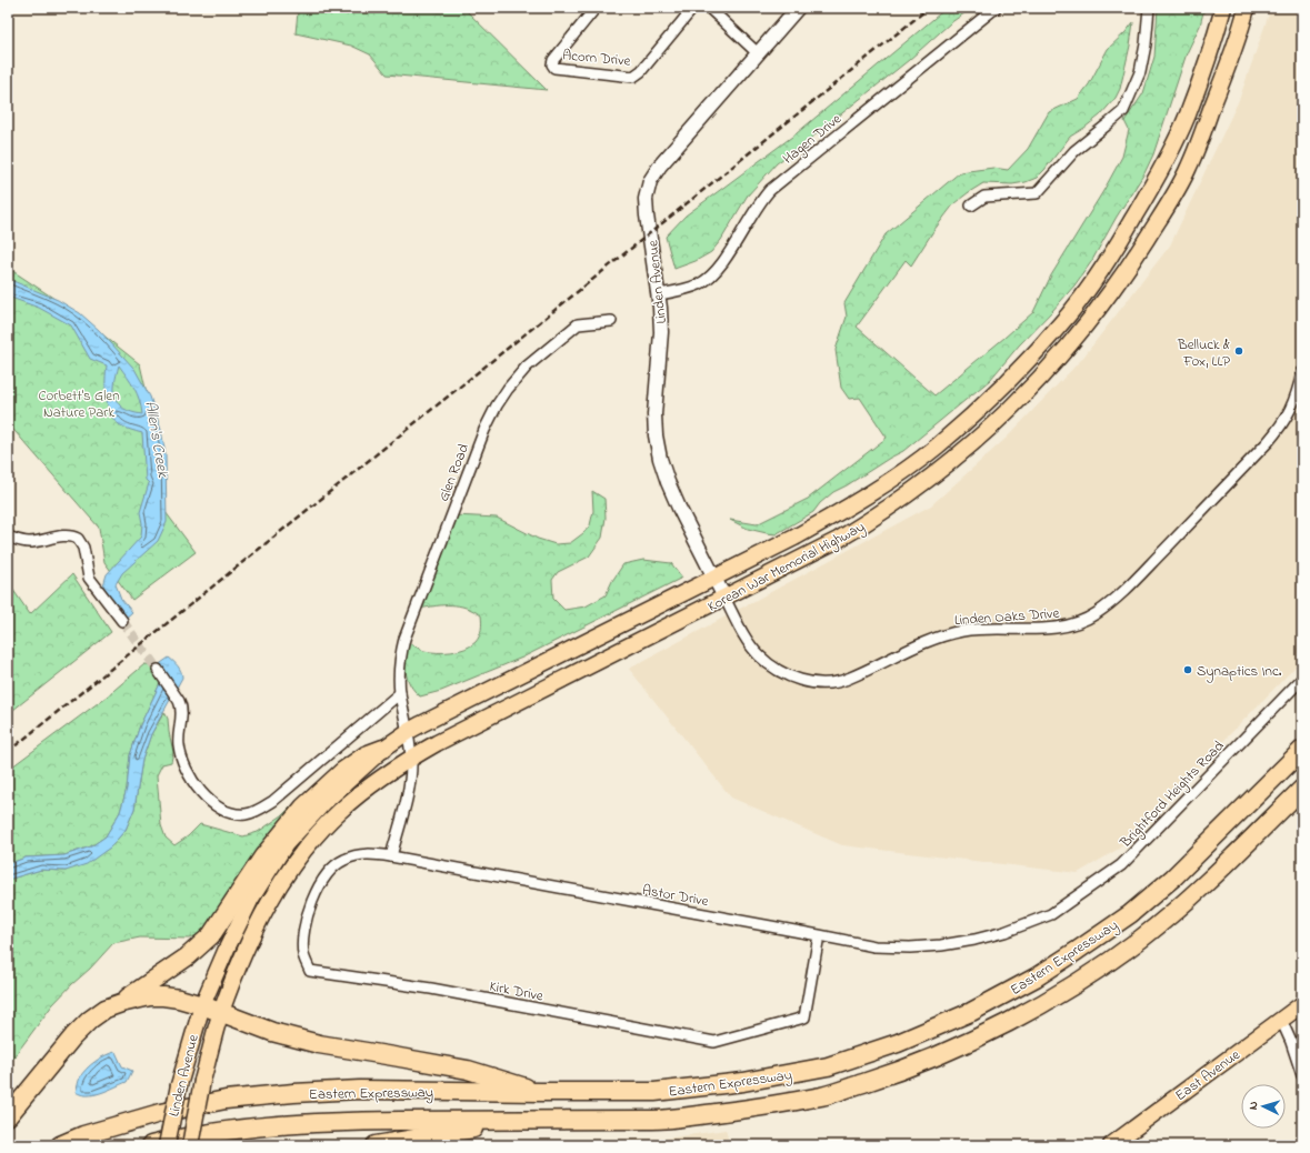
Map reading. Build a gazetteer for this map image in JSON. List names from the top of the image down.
{
  "streets": {
    "highway": ["Eastern Expressway"],
    "main road": ["Linden Avenue", "Korean War Memorial Highway", "East Avenue"],
    "street": [
      "Acorn Drive",
      "Hagen Drive",
      "Glen Road",
      "Linden Oaks Drive",
      "Brightford Heights Road",
      "Astor Drive",
      "Kirk Drive"
    ]
  },
  "crossings": [
    ["Hagen Drive", "Linden Avenue"],
    ["Linden Avenue", "Korean War Memorial Highway"],
    ["Linden Avenue", "Linden Oaks Drive"],
    ["Glen Road", "Korean War Memorial Highway"],
    ["Korean War Memorial Highway", "Linden Oaks Drive"],
    ["Brightford Heights Road", "Astor Drive"],
    ["Astor Drive", "Kirk Drive"]
  ],
  "water": ["Allen's Creek"],
  "parks": ["Corbett's Glen Nature Park"],
  "places": ["Belluck & Fox, LLP", "Synaptics Inc."],
  "north": "left"
}
